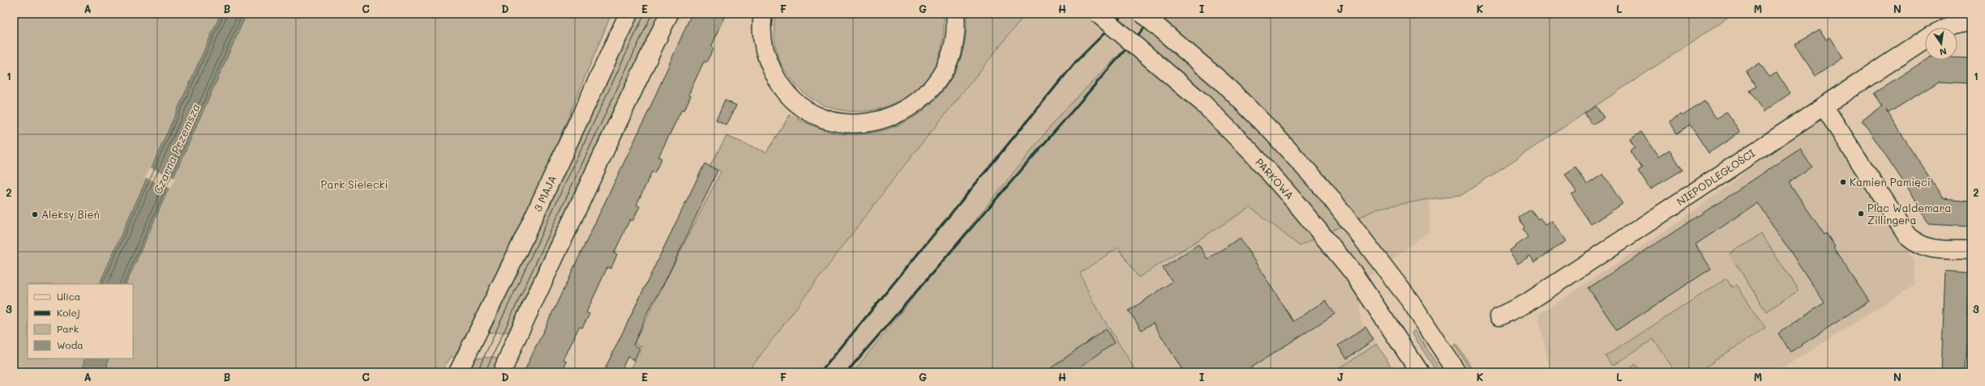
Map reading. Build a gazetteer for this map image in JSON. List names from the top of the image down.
{
  "streets": {
    "street": ["NIEPODLEGŁOŚCI", "PARKOWA", "3 MAJA"]
  },
  "water": ["Czarna Przemsza"],
  "parks": ["Park Sielecki"],
  "places": ["Kamień Pamięci", "Plac Waldemara Zillingera", "Aleksy Bień"],
  "legend": [
    "Ulica",
    "Kolej",
    "Park",
    "Woda"
  ],
  "north": "bottom",
  "grid": {
    "columns": [
      "A",
      "B",
      "C",
      "D",
      "E",
      "F",
      "G",
      "H",
      "I",
      "J",
      "K",
      "L",
      "M",
      "N"
    ],
    "rows": ["1", "2", "3"]
  }
}
